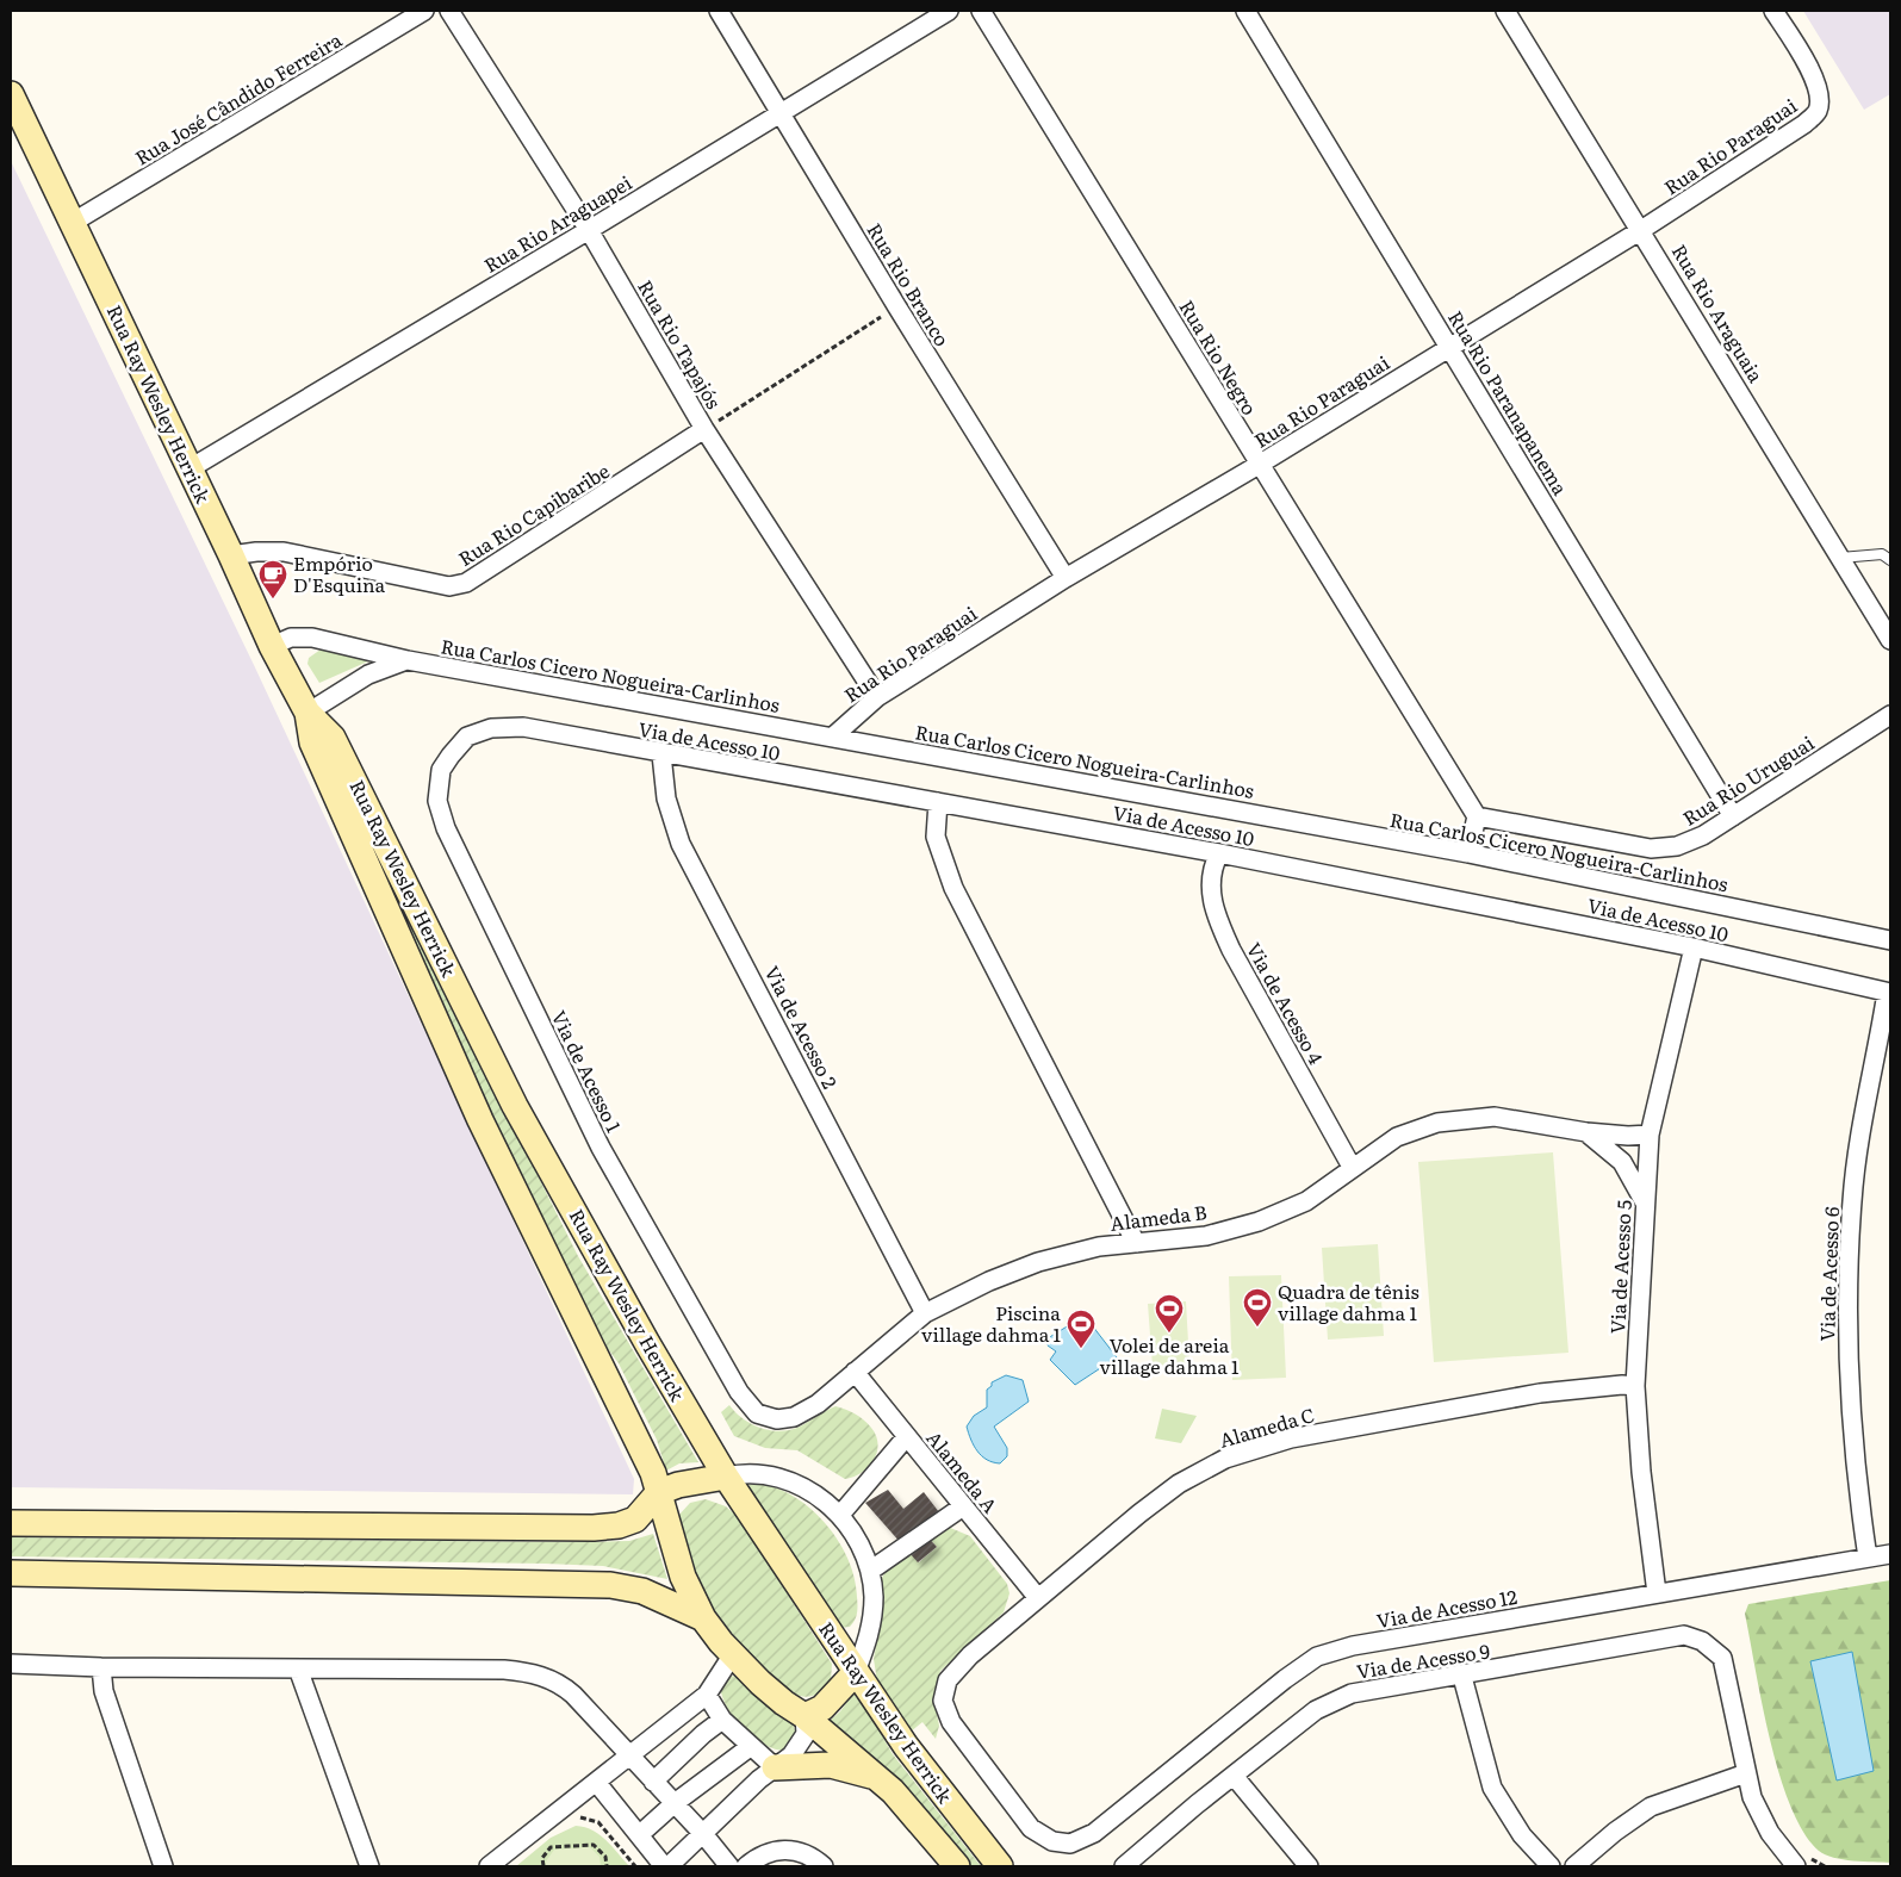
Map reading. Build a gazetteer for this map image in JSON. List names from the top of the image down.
{
  "streets": {
    "street": [
      "Rua José Cândido Ferreira",
      "Rua Rio Paraguai",
      "Rua Rio Araguapei",
      "Rua Rio Branco",
      "Rua Rio Araguaia",
      "Rua Rio Tapajós",
      "Rua Rio Negro",
      "Rua Rio Paranapanema",
      "Rua Ray Wesley Herrick",
      "Rua Rio Capibaribe",
      "Rua Carlos Cicero Nogueira-Carlinhos",
      "Via de Acesso 10",
      "Rua Rio Uruguai",
      "Via de Acesso 4",
      "Via de Acesso 2",
      "Via de Acesso 1",
      "Alameda B",
      "Via de Acesso 5",
      "Via de Acesso 6",
      "Alameda C",
      "Alameda A",
      "Via de Acesso 12",
      "Via de Acesso 9"
    ]
  },
  "crossings": [
    ["Rua José Cândido Ferreira", "Rua Ray Wesley Herrick"],
    ["Rua Rio Paraguai", "Rua Rio Branco"],
    ["Rua Rio Paraguai", "Rua Rio Araguaia"],
    ["Rua Rio Paraguai", "Rua Rio Tapajós"],
    ["Rua Rio Paraguai", "Rua Rio Negro"],
    ["Rua Rio Paraguai", "Rua Rio Paranapanema"],
    ["Rua Rio Paraguai", "Rua Carlos Cicero Nogueira-Carlinhos"],
    ["Rua Rio Araguapei", "Rua Rio Branco"],
    ["Rua Rio Araguapei", "Rua Rio Tapajós"],
    ["Rua Rio Araguapei", "Rua Ray Wesley Herrick"],
    ["Rua Rio Tapajós", "Rua Rio Capibaribe"],
    ["Rua Rio Negro", "Rua Rio Uruguai"],
    ["Rua Rio Paranapanema", "Rua Rio Uruguai"],
    ["Rua Ray Wesley Herrick", "Rua Rio Capibaribe"],
    ["Rua Ray Wesley Herrick", "Rua Carlos Cicero Nogueira-Carlinhos"],
    ["Via de Acesso 10", "Via de Acesso 4"],
    ["Via de Acesso 10", "Via de Acesso 2"],
    ["Via de Acesso 10", "Via de Acesso 1"],
    ["Via de Acesso 10", "Via de Acesso 5"],
    ["Via de Acesso 10", "Via de Acesso 6"],
    ["Via de Acesso 4", "Alameda B"],
    ["Via de Acesso 2", "Alameda B"],
    ["Via de Acesso 1", "Alameda B"],
    ["Alameda B", "Via de Acesso 5"],
    ["Alameda B", "Alameda A"],
    ["Via de Acesso 5", "Alameda C"],
    ["Via de Acesso 5", "Via de Acesso 12"],
    ["Via de Acesso 6", "Via de Acesso 12"],
    ["Alameda C", "Alameda A"],
    ["Alameda C", "Via de Acesso 12"]
  ],
  "places": {
    "cafe": ["Empório D'Esquina"],
    "sports": ["Quadra de tênis village dahma 1", "Volei de areia village dahma 1", "Piscina village dahma 1"]
  }
}
